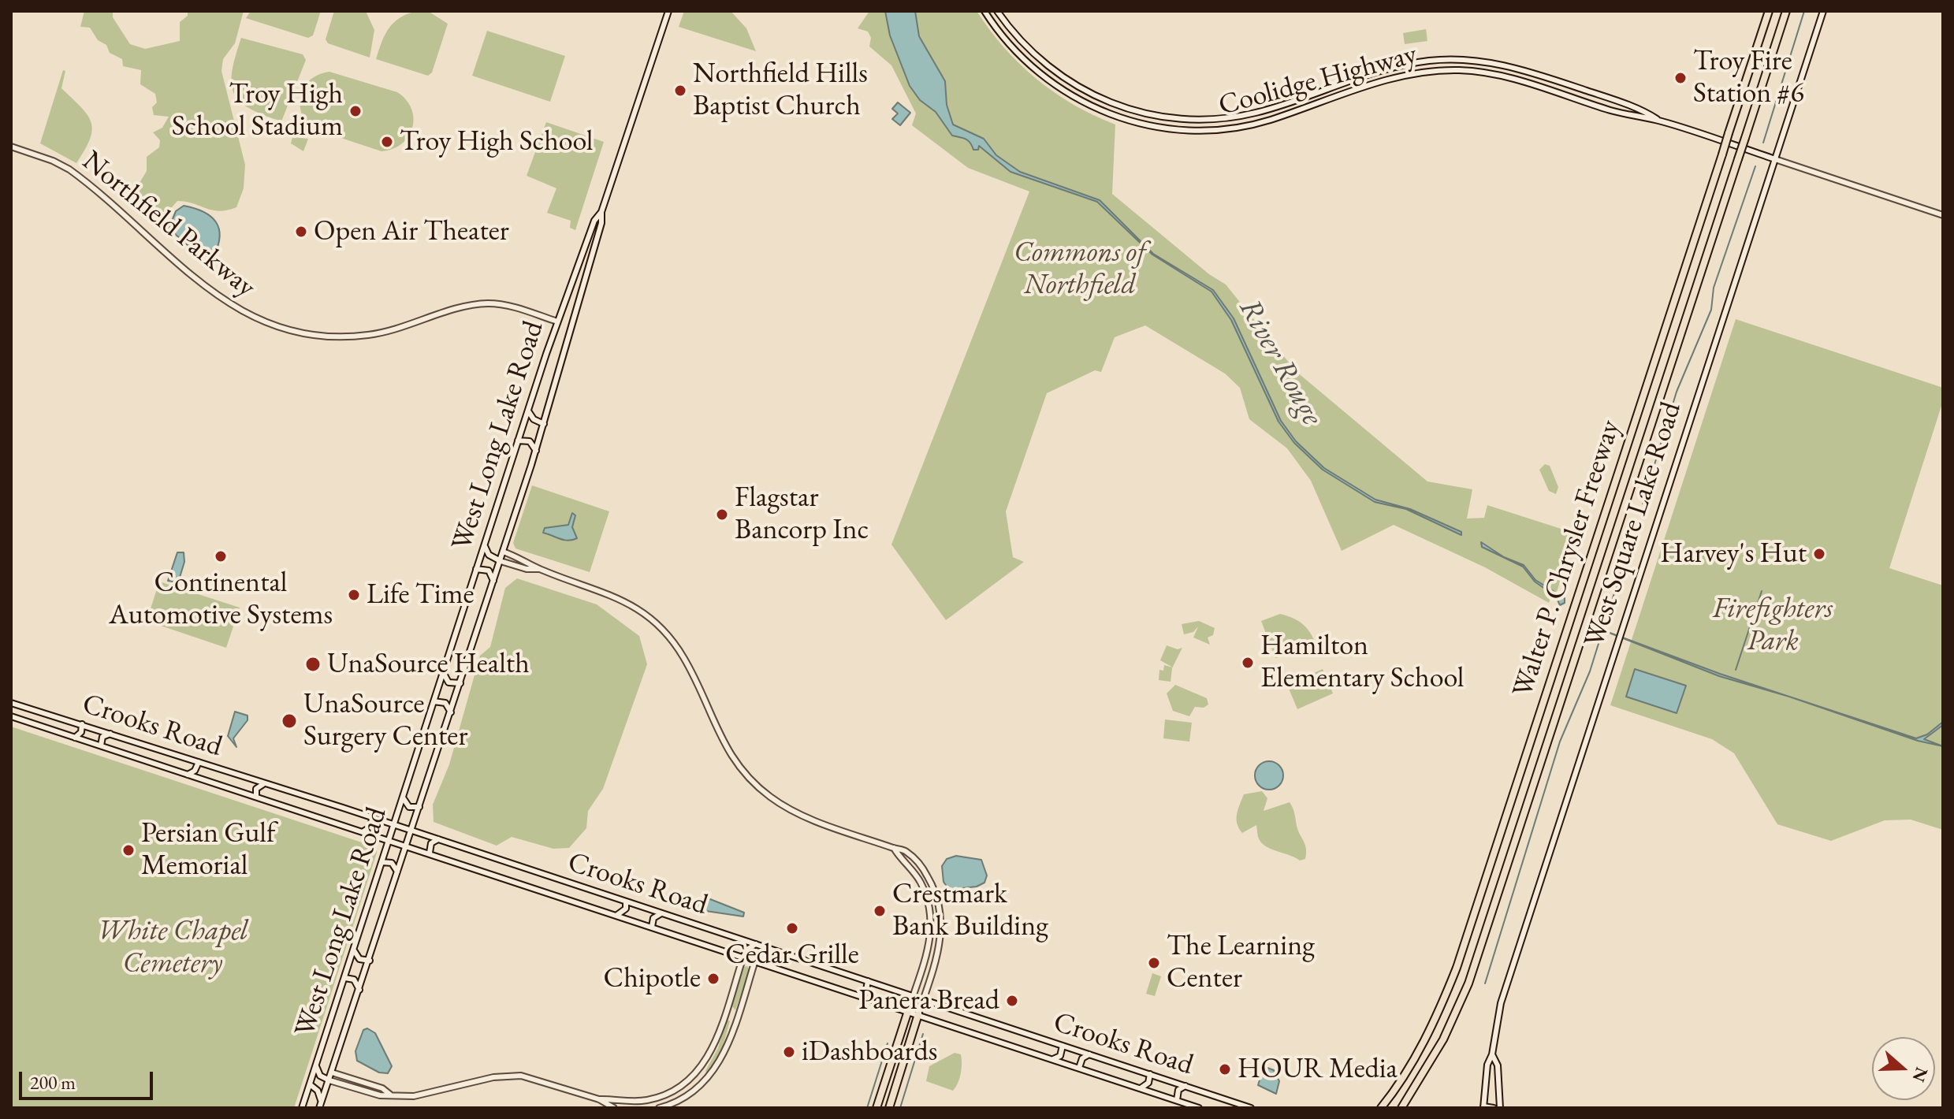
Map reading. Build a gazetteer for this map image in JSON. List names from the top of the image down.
{
  "streets": {
    "highway": ["Walter P. Chrysler Freeway"],
    "main road": [
      "Coolidge Highway",
      "Northfield Parkway",
      "West Long Lake Road",
      "West Square Lake Road",
      "Crooks Road"
    ]
  },
  "crossings": [
    ["Coolidge Highway", "West Square Lake Road"],
    ["Northfield Parkway", "West Long Lake Road"],
    ["West Long Lake Road", "Crooks Road"]
  ],
  "water": ["River Rouge"],
  "parks": ["Commons of Northfield", "Firefighters Park", "White Chapel Cemetery"],
  "places": [
    "Troy Fire Station #6",
    "Northfield Hills Baptist Church",
    "Troy High School Stadium",
    "Troy High School",
    "Open Air Theater",
    "Flagstar Bancorp Inc",
    "Harvey's Hut",
    "Continental Automotive Systems",
    "Life Time",
    "Hamilton Elementary School",
    "UnaSource Health",
    "UnaSource Surgery Center",
    "Persian Gulf Memorial",
    "Crestmark Bank Building",
    "Cedar Grille",
    "The Learning Center",
    "Chipotle",
    "Panera Bread",
    "iDashboards",
    "HOUR Media"
  ],
  "scale_bar": "200 m",
  "north": "right"
}
